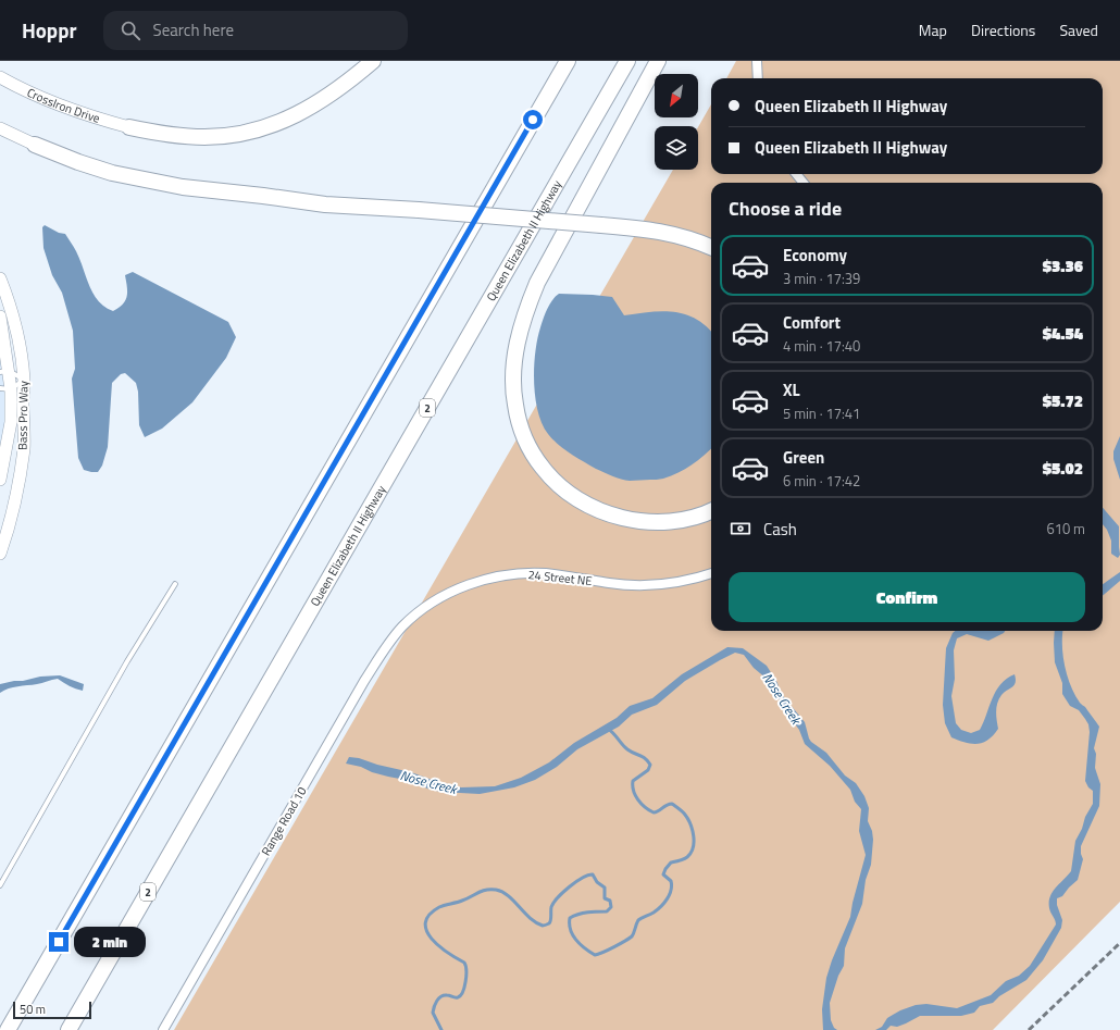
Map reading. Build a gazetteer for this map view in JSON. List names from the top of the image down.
{
  "streets": {
    "highway": ["Queen Elizabeth II Highway", "2"],
    "street": [
      "CrossIron Drive",
      "Bass Pro Way",
      "24 Street NE",
      "Range Road 10"
    ]
  },
  "crossings": [
    ["24 Street NE", "Range Road 10"]
  ],
  "water": ["Nose Creek"],
  "scale_bar": "50 m",
  "north": "bottom left",
  "page": {
    "header": "Hoppr",
    "search": "Search here",
    "nav": ["Map", "Directions", "Saved"],
    "banner": ["Queen Elizabeth II Highway", "Queen Elizabeth II Highway"],
    "heading": "Choose a ride",
    "list": [
      {
        "name": "Economy",
        "note": "3 min · 17:39",
        "value": "$3.36"
      },
      {
        "name": "Comfort",
        "note": "4 min · 17:40",
        "value": "$4.54"
      },
      {
        "name": "XL",
        "note": "5 min · 17:41",
        "value": "$5.72"
      },
      {
        "name": "Green",
        "note": "6 min · 17:42",
        "value": "$5.02"
      }
    ],
    "pay": ["Cash", "610 m"],
    "buttons": "Confirm",
    "bubble": "2 min",
    "scale": "50 m"
  }
}
